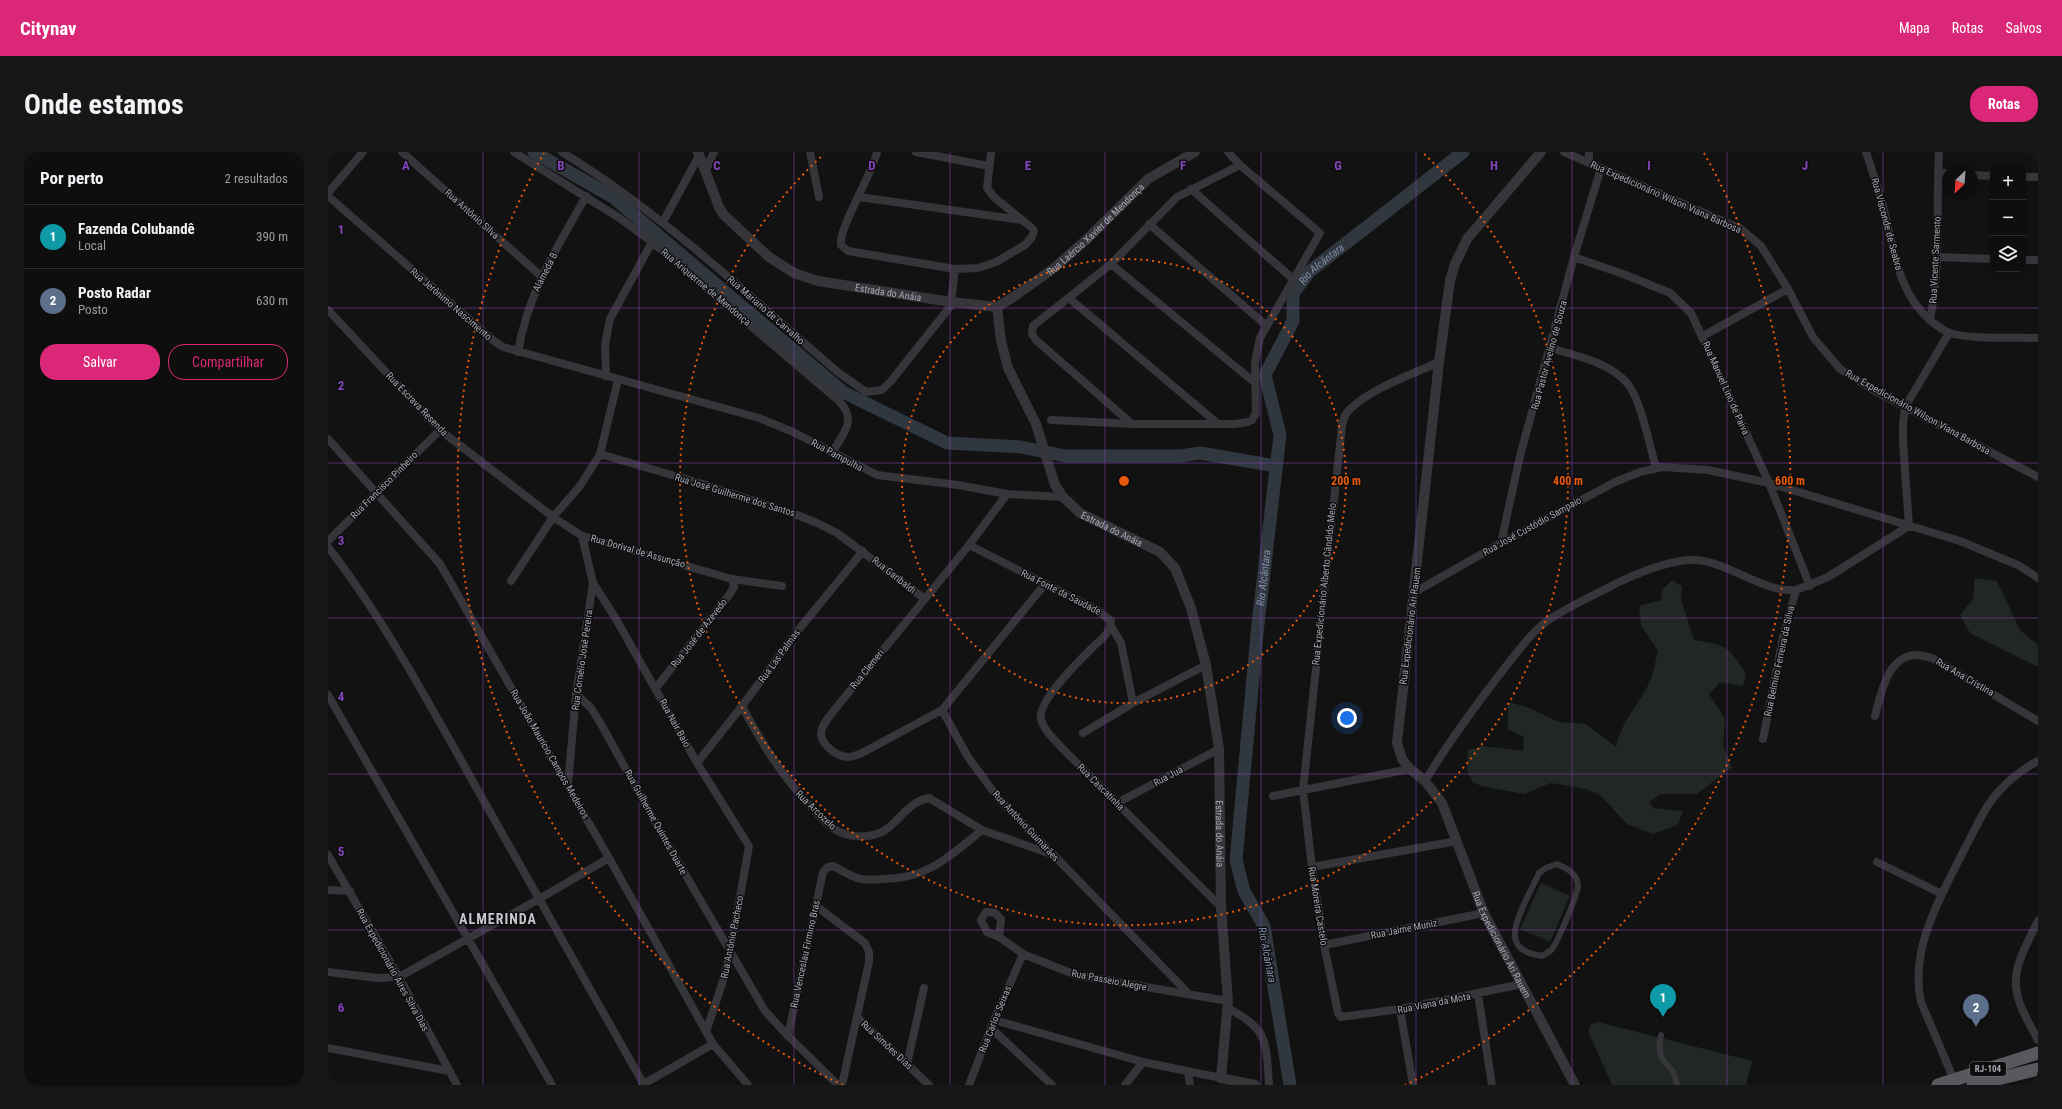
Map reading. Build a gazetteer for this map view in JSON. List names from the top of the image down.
{
  "streets": {
    "highway": ["RJ-104"],
    "street": [
      "Rua Expedicionário Wilson Viana Barbosa",
      "Rua Antônio Silva",
      "Rua Visconde de Seabra",
      "Rua Laércio Xavier de Mendonça",
      "Rua Vicente Sarmento",
      "Alameda B",
      "Rua Ariquerme de Mendonça",
      "Estrada do Anáia",
      "Rua Jerônimo Nascimento",
      "Rua Mariano de Carvalho",
      "Rua Pastor Avelino de Souza",
      "Rua Manuel Lino de Paiva",
      "Rua Escrava Resenda",
      "Rua Pampulha",
      "Rua Francisco Pinheiro",
      "Rua José Guilherme dos Santos",
      "Rua José Custódio Sampaio",
      "Rua Dorival de Assunção",
      "Rua Garibaldi",
      "Rua Expedicionário Alberto Cândido Melo",
      "Rua Fonte da Saudade",
      "Rua Expedicionário Ari Rauem",
      "Rua José de Azevedo",
      "Rua Las Palmas",
      "Rua Cornélio José Pereira",
      "Rua Belmiro Ferreira da Silva",
      "Rua Clemeri",
      "Rua Ana Cristina",
      "Rua Nair Baio",
      "Rua João Maurício Campos Medeiros",
      "Rua Juá",
      "Rua Cascatinha",
      "Rua Arcozelo",
      "Rua Guilherme Quintes Duarte",
      "Rua Antônio Guimarães",
      "Rua Moreira Castelo",
      "Rua Jaime Muniz",
      "Rua Antônio Pacheco",
      "Rua Venceslau Firmino Bras",
      "Rua Expedicionário Aires Silva Dias",
      "Rua Passeio Alegre",
      "Rua Viana da Mota",
      "Rua Carlos Seixas",
      "Rua Simões Dias"
    ]
  },
  "crossings": [
    ["Rua Expedicionário Wilson Viana Barbosa", "Rua Pastor Avelino de Souza"],
    ["Rua Antônio Silva", "Alameda B"],
    ["Rua Visconde de Seabra", "Rua Vicente Sarmento"],
    ["Rua Laércio Xavier de Mendonça", "Estrada do Anáia"],
    ["Alameda B", "Rua Ariquerme de Mendonça"],
    ["Alameda B", "Rua Jerônimo Nascimento"],
    ["Rua Ariquerme de Mendonça", "Rua Pampulha"],
    ["Estrada do Anáia", "Rua Mariano de Carvalho"],
    ["Estrada do Anáia", "Rua Pampulha"],
    ["Estrada do Anáia", "Rua Juá"],
    ["Estrada do Anáia", "Rua Cascatinha"],
    ["Estrada do Anáia", "Rua Passeio Alegre"],
    ["Rua Jerônimo Nascimento", "Rua Pampulha"],
    ["Rua Pastor Avelino de Souza", "Rua Manuel Lino de Paiva"],
    ["Rua Pastor Avelino de Souza", "Rua José Custódio Sampaio"],
    ["Rua Manuel Lino de Paiva", "Rua José Custódio Sampaio"],
    ["Rua Escrava Resenda", "Rua Francisco Pinheiro"],
    ["Rua Escrava Resenda", "Rua Dorival de Assunção"],
    ["Rua Pampulha", "Rua Clemeri"],
    ["Rua Francisco Pinheiro", "Rua João Maurício Campos Medeiros"],
    ["Rua José Guilherme dos Santos", "Rua Garibaldi"],
    ["Rua José Guilherme dos Santos", "Rua Las Palmas"],
    ["Rua José Custódio Sampaio", "Rua Expedicionário Ari Rauem"],
    ["Rua Dorival de Assunção", "Rua José de Azevedo"],
    ["Rua Dorival de Assunção", "Rua Cornélio José Pereira"],
    ["Rua Garibaldi", "Rua Las Palmas"],
    ["Rua Garibaldi", "Rua Clemeri"],
    ["Rua Expedicionário Alberto Cândido Melo", "Rua Expedicionário Ari Rauem"],
    ["Rua Expedicionário Alberto Cândido Melo", "Rua Moreira Castelo"],
    ["Rua Fonte da Saudade", "Rua Clemeri"],
    ["Rua Fonte da Saudade", "Rua Cascatinha"],
    ["Rua Expedicionário Ari Rauem", "Rua Jaime Muniz"],
    ["Rua Expedicionário Ari Rauem", "Rua Viana da Mota"],
    ["Rua José de Azevedo", "Rua Nair Baio"],
    ["Rua Las Palmas", "Rua Nair Baio"],
    ["Rua Las Palmas", "Rua Arcozelo"],
    ["Rua Cornélio José Pereira", "Rua Nair Baio"],
    ["Rua Cornélio José Pereira", "Rua João Maurício Campos Medeiros"],
    ["Rua Cornélio José Pereira", "Rua Guilherme Quintes Duarte"],
    ["Rua Clemeri", "Rua Antônio Guimarães"],
    ["Rua Nair Baio", "Rua Antônio Pacheco"],
    ["Rua João Maurício Campos Medeiros", "Rua Antônio Pacheco"],
    ["Rua Juá", "Rua Cascatinha"],
    ["Rua Arcozelo", "Rua Antônio Guimarães"],
    ["Rua Arcozelo", "Rua Venceslau Firmino Bras"],
    ["Rua Guilherme Quintes Duarte", "Rua Antônio Pacheco"],
    ["Rua Guilherme Quintes Duarte", "Rua Venceslau Firmino Bras"],
    ["Rua Antônio Guimarães", "Rua Passeio Alegre"],
    ["Rua Moreira Castelo", "Rua Jaime Muniz"],
    ["Rua Moreira Castelo", "Rua Viana da Mota"],
    ["Rua Venceslau Firmino Bras", "Rua Simões Dias"],
    ["Rua Passeio Alegre", "Rua Carlos Seixas"]
  ],
  "districts": ["ALMERINDA"],
  "water": ["Rio Alcântara"],
  "north": "bottom left",
  "page": {
    "header": "Citynav",
    "nav": ["Mapa", "Rotas", "Salvos"],
    "buttons": [
      "Rotas",
      ["Salvar", "Compartilhar"]
    ],
    "title": "Onde estamos",
    "heading": ["Por perto", "2 resultados"],
    "map_buttons": ["+", "−"],
    "list": [
      {
        "mark": "1",
        "name": "Fazenda Colubandê",
        "note": "Local",
        "value": "390 m"
      },
      {
        "mark": "2",
        "name": "Posto Radar",
        "note": "Posto",
        "value": "630 m"
      }
    ],
    "pins": ["1", "2"]
  },
  "grid": {
    "columns": [
      "A",
      "B",
      "C",
      "D",
      "E",
      "F",
      "G",
      "H",
      "I",
      "J"
    ],
    "rows": [
      "1",
      "2",
      "3",
      "4",
      "5",
      "6"
    ]
  },
  "rings": ["200 m", "400 m", "600 m"]
}
